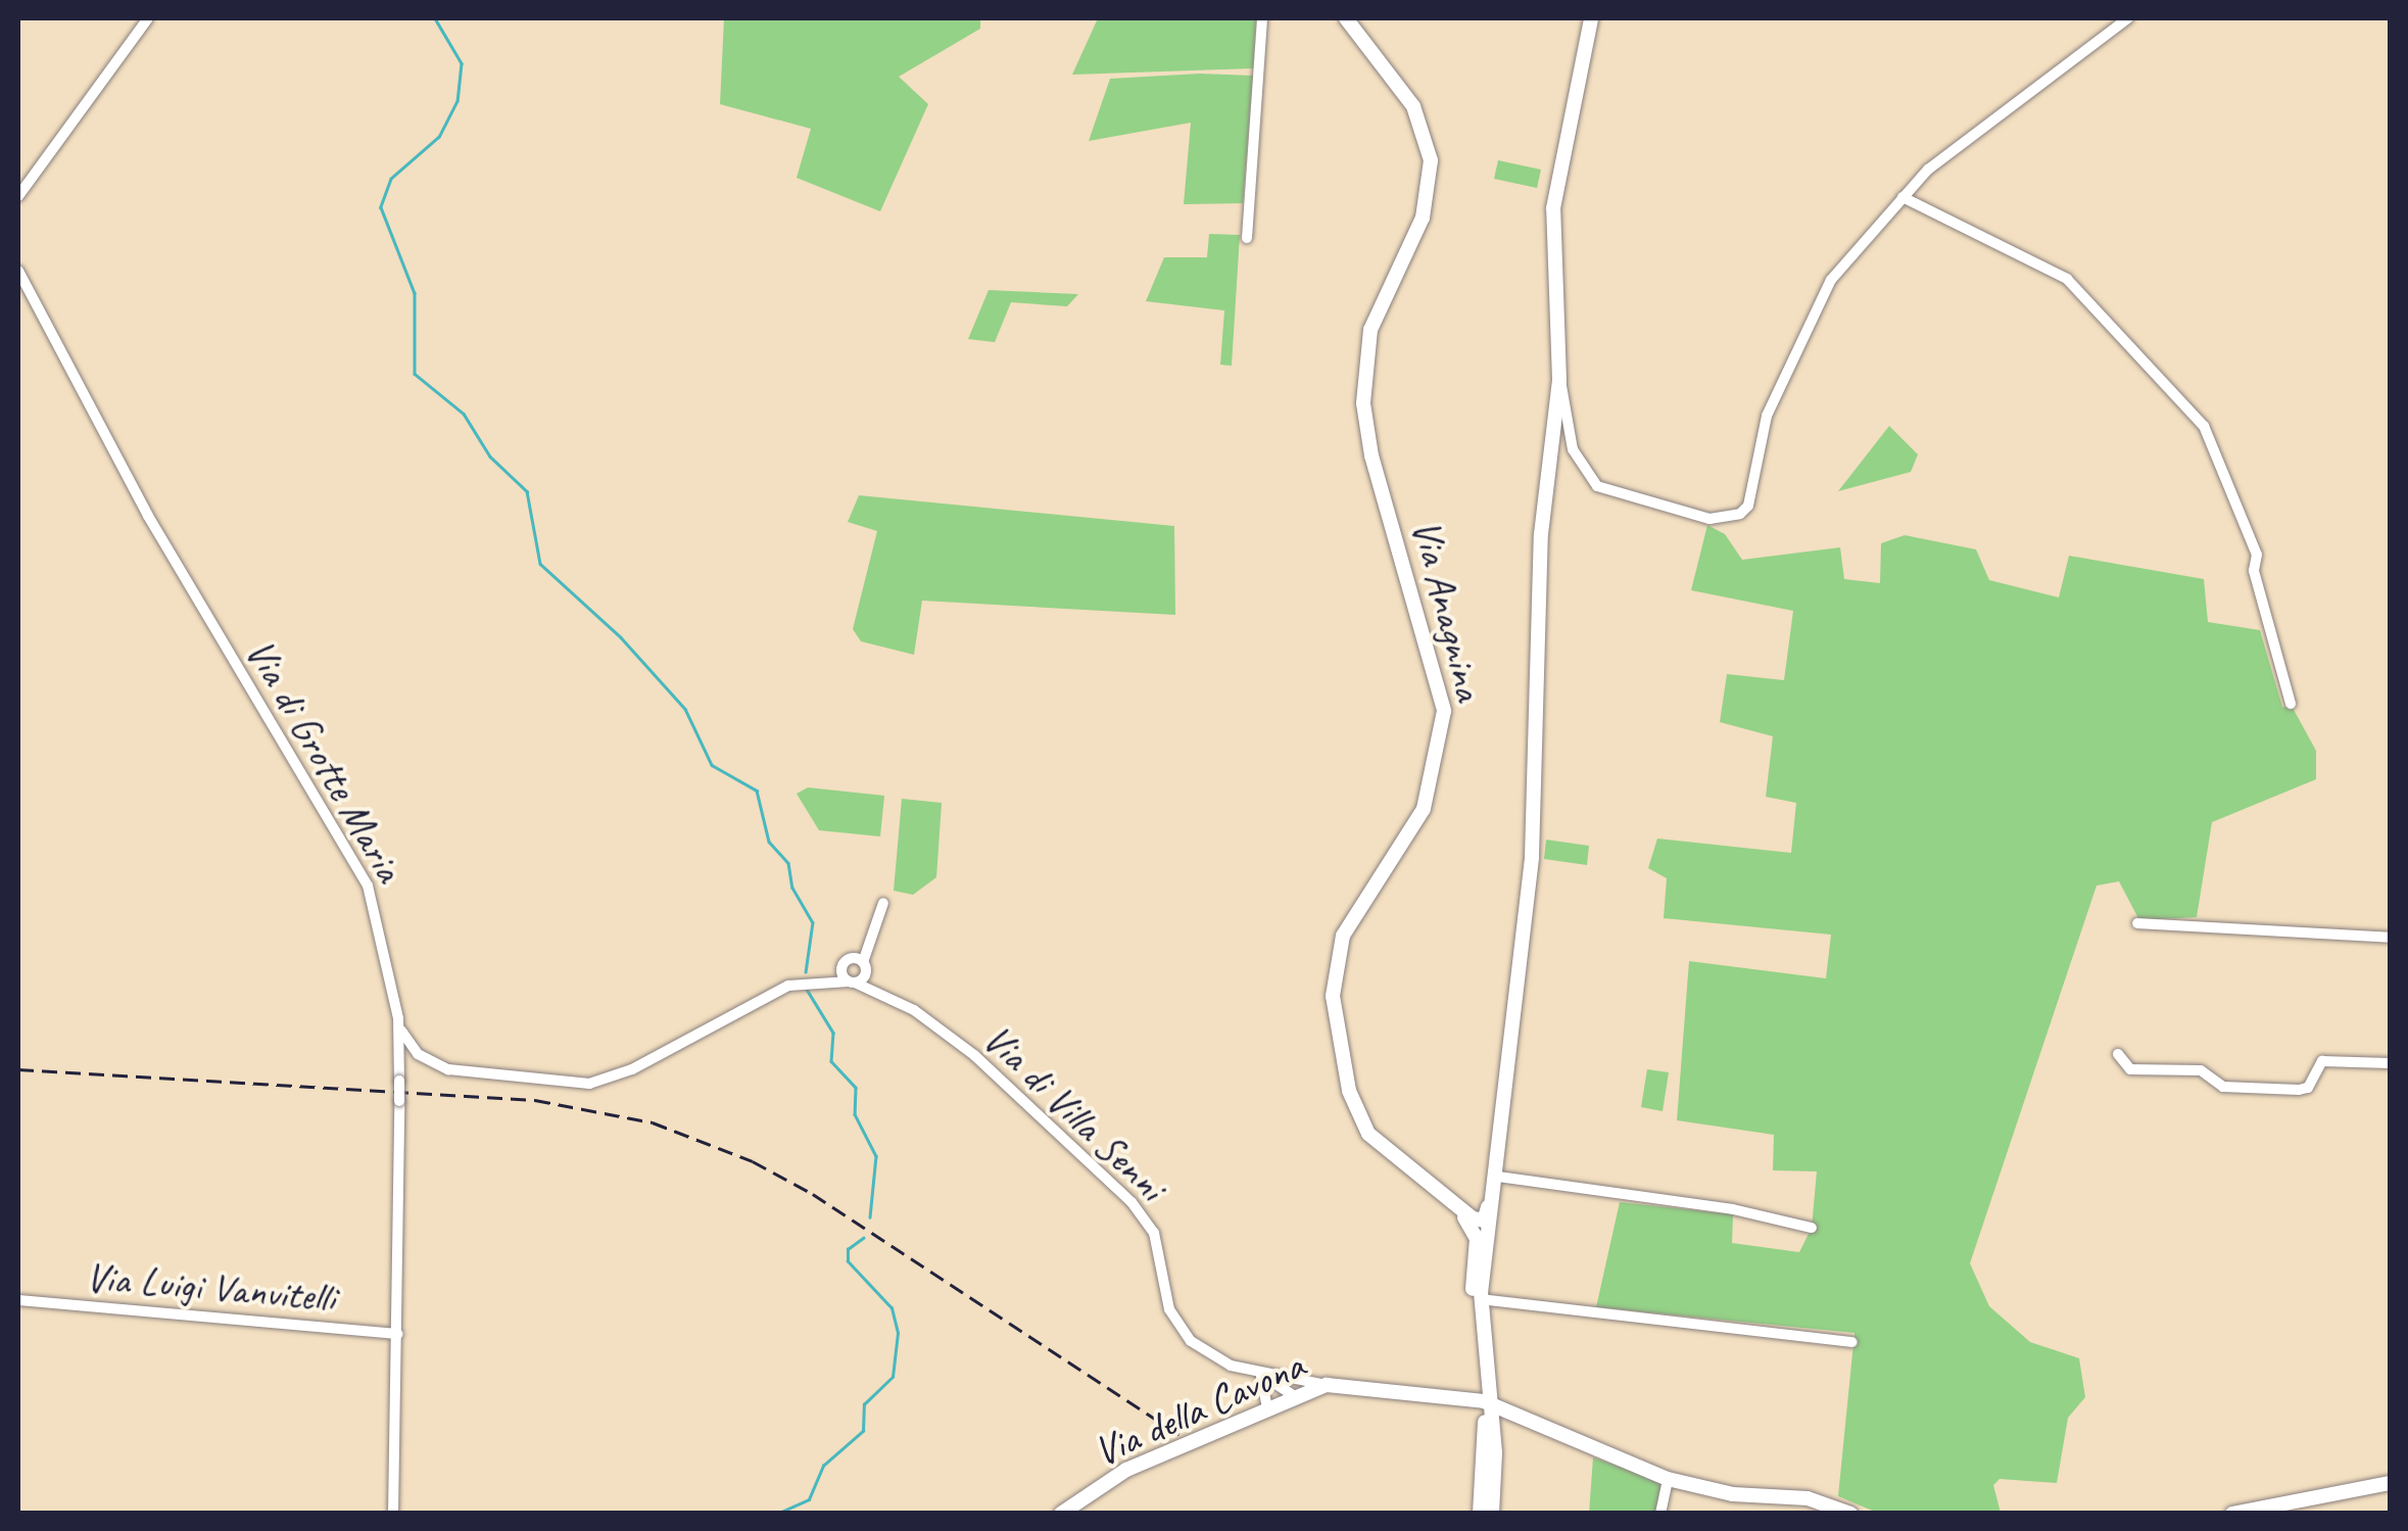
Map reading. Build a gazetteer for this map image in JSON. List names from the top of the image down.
{
  "streets": {
    "main road": ["Via Anagnina", "Via della Cavona"],
    "street": ["Via di Grotte Maria", "Via di Villa Senni", "Via Luigi Vanvitelli"]
  },
  "crossings": [
    ["Via Anagnina", "Via della Cavona"],
    ["Via di Grotte Maria", "Via di Villa Senni"],
    ["Via di Grotte Maria", "Via Luigi Vanvitelli"],
    ["Via di Villa Senni", "Via della Cavona"]
  ]
}
